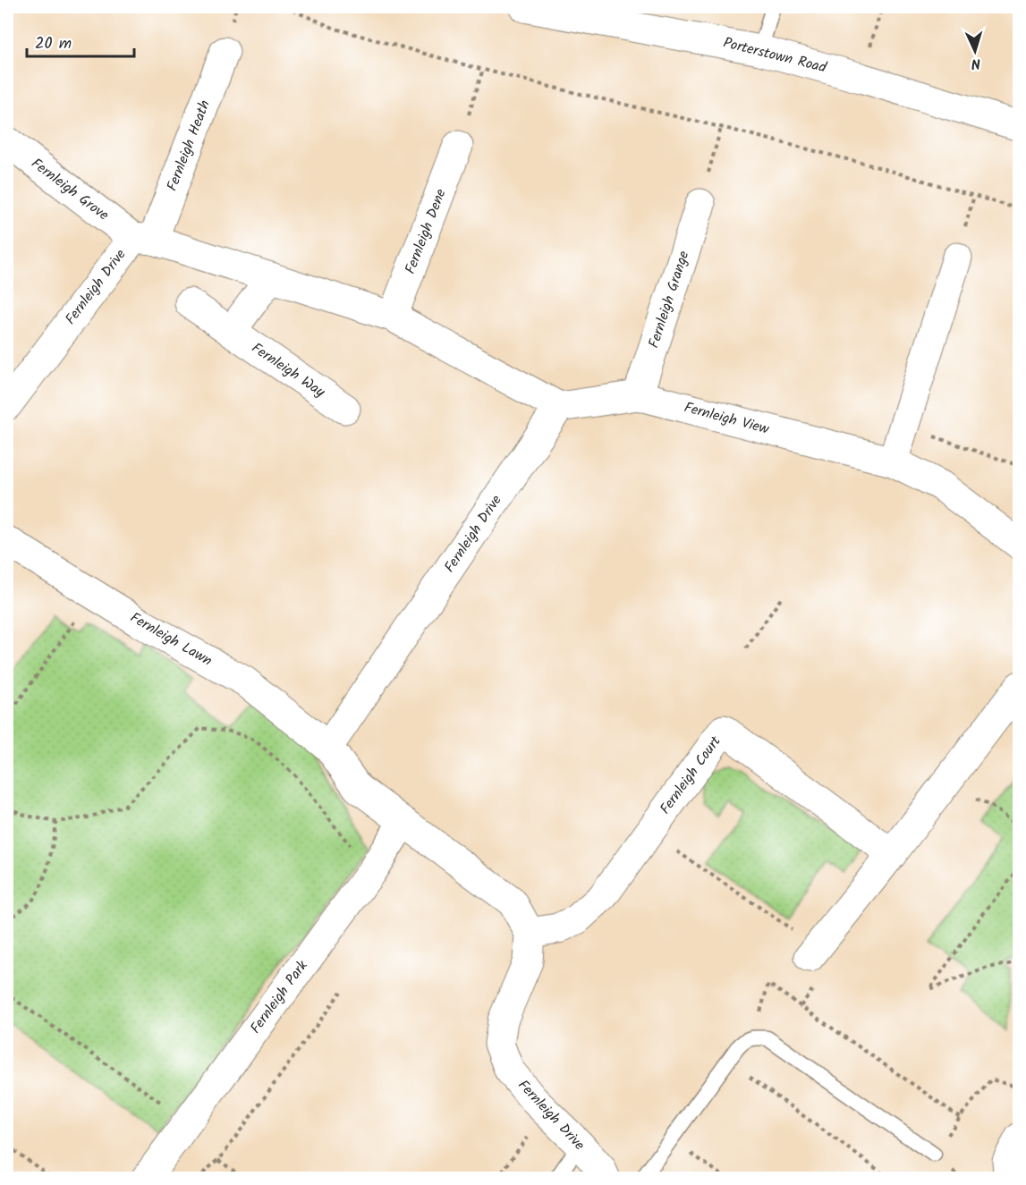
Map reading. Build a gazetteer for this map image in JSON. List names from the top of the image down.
{
  "streets": {
    "street": [
      "Porterstown Road",
      "Fernleigh Heath",
      "Fernleigh Grove",
      "Fernleigh Dene",
      "Fernleigh Drive",
      "Fernleigh Grange",
      "Fernleigh Way",
      "Fernleigh View",
      "Fernleigh Lawn",
      "Fernleigh Court",
      "Fernleigh Park"
    ]
  },
  "crossings": [
    ["Fernleigh Heath", "Fernleigh Grove"],
    ["Fernleigh Heath", "Fernleigh Drive"],
    ["Fernleigh Grove", "Fernleigh Drive"],
    ["Fernleigh Drive", "Fernleigh View"],
    ["Fernleigh Drive", "Fernleigh Lawn"],
    ["Fernleigh Drive", "Fernleigh Court"],
    ["Fernleigh Grange", "Fernleigh View"]
  ],
  "scale_bar": "20 m",
  "north": "bottom"
}
